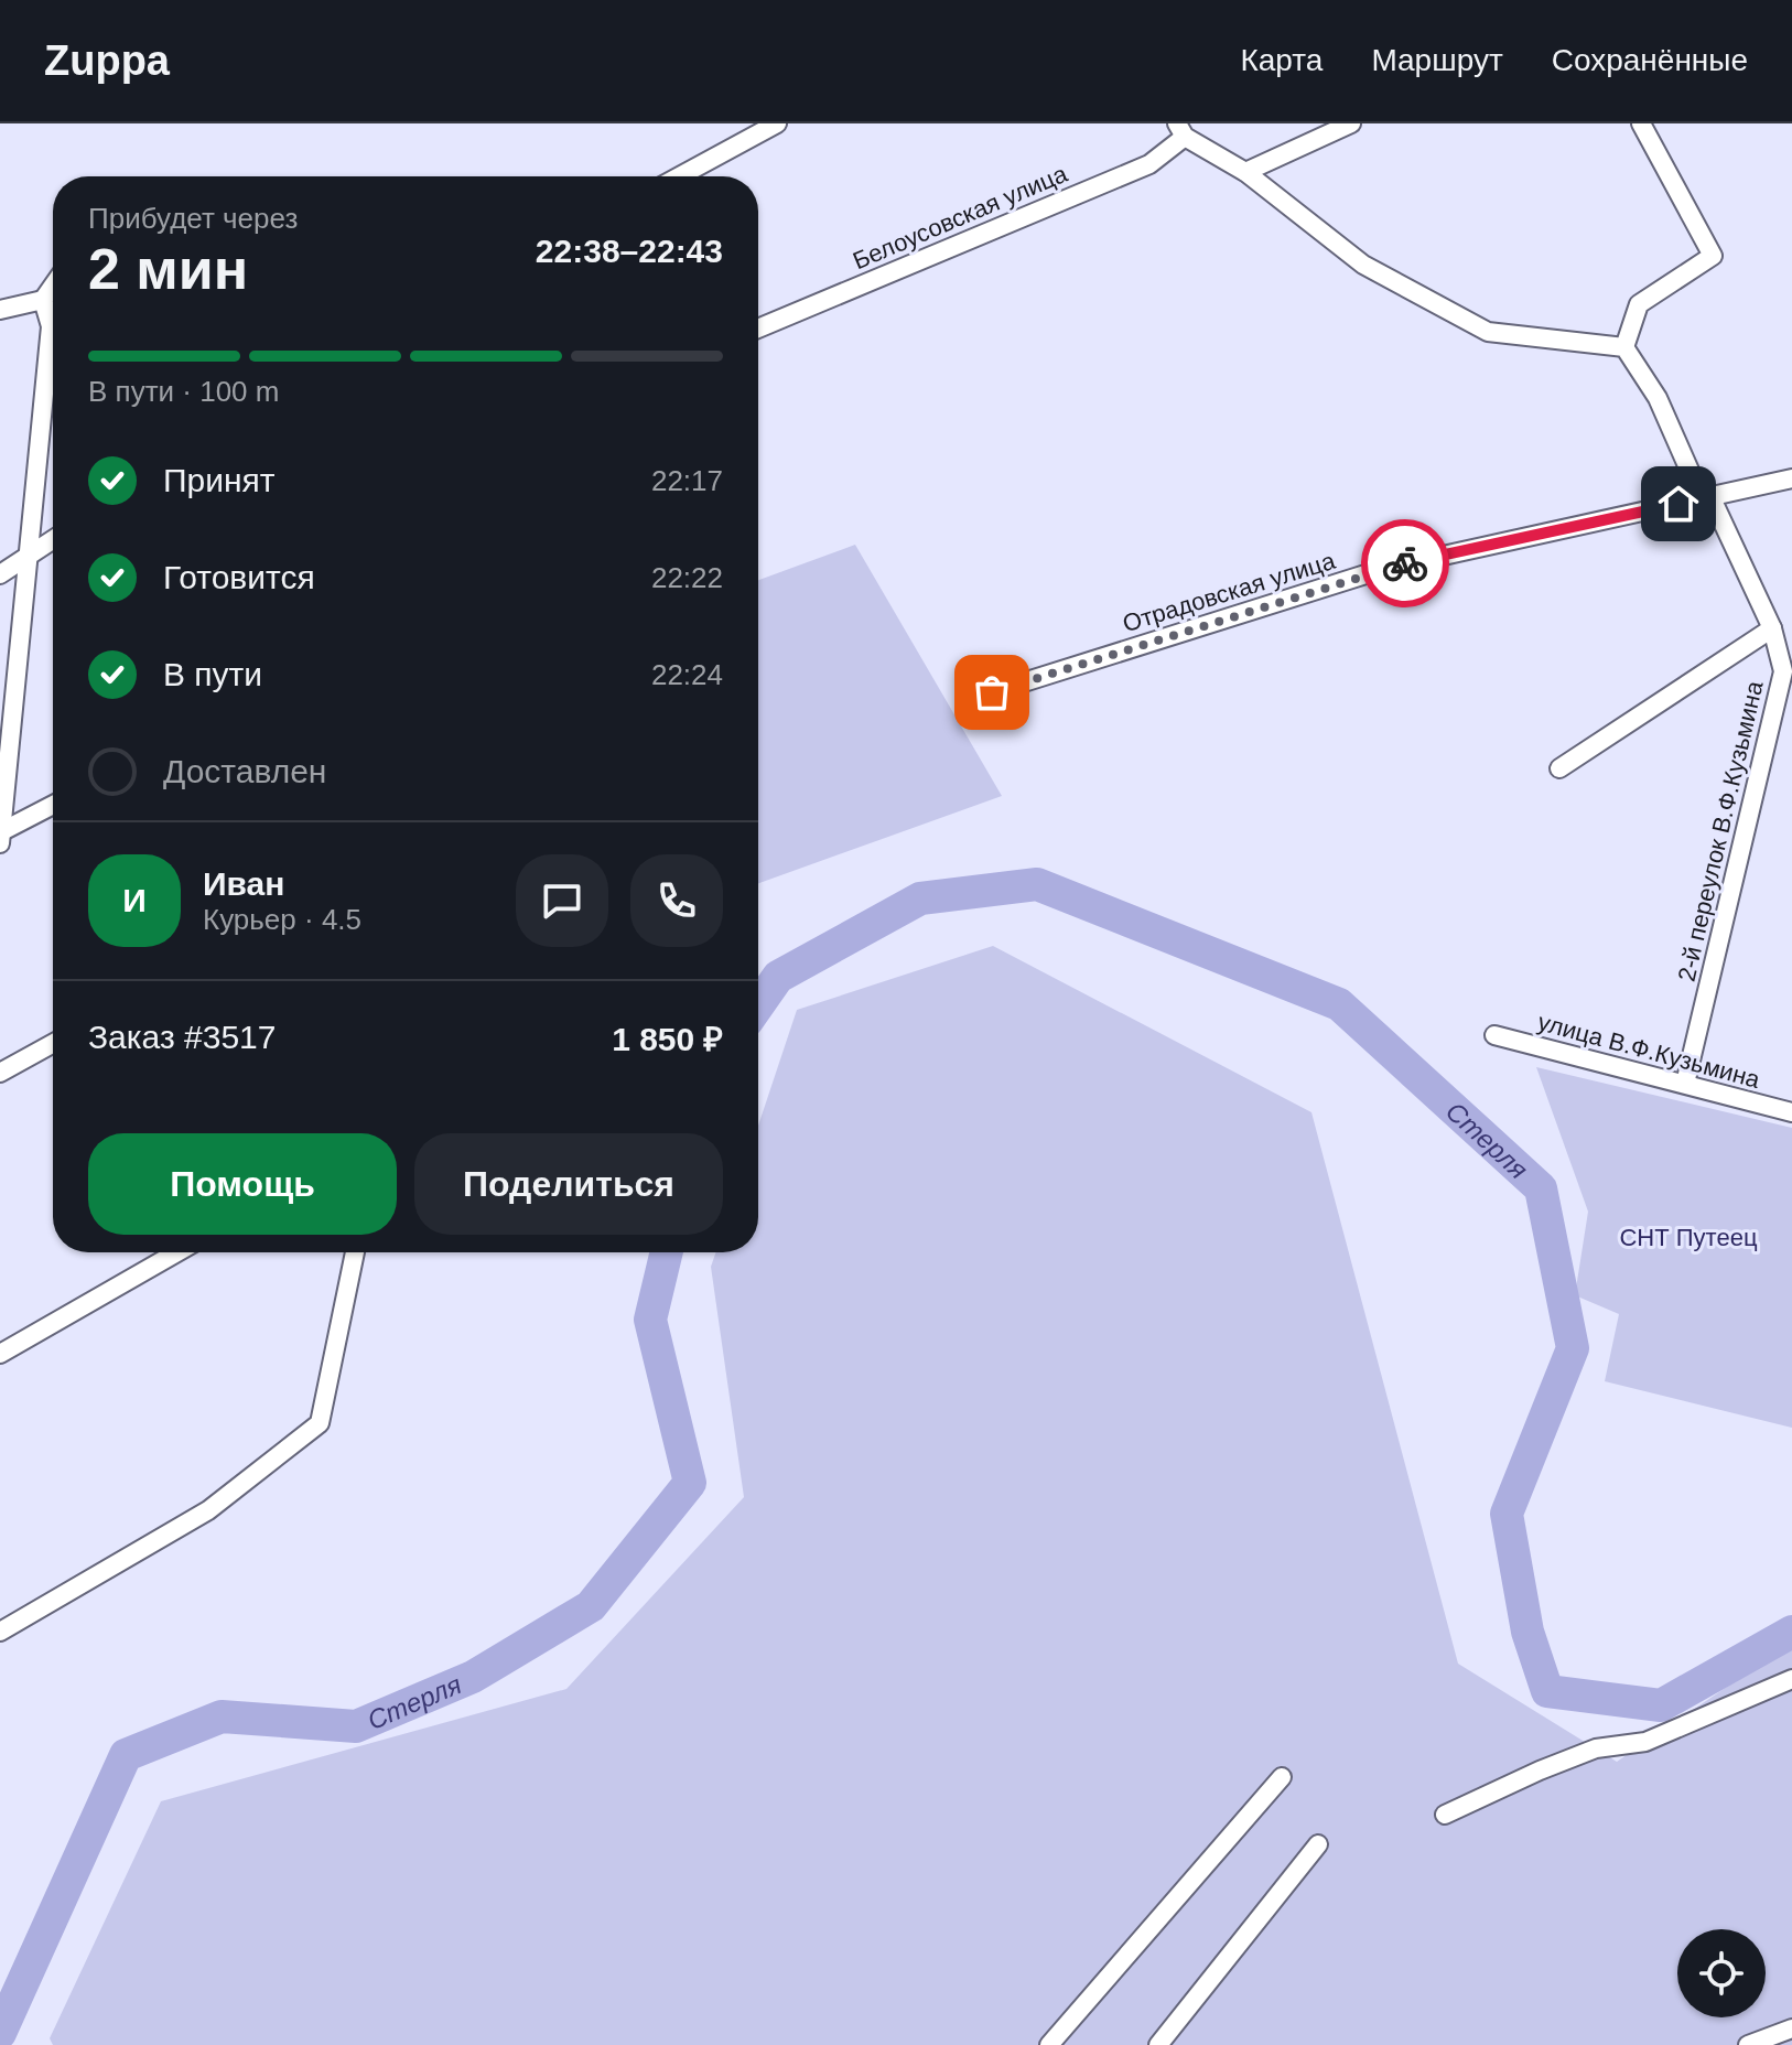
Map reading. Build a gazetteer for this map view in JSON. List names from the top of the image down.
{
  "streets": {
    "street": [
      "Белоусовская улица",
      "Отрадовская улица",
      "2-й переулок В.Ф.Кузьмина",
      "улица В.Ф.Кузьмина"
    ]
  },
  "crossings": [
    ["Отрадовская улица", "2-й переулок В.Ф.Кузьмина"],
    ["2-й переулок В.Ф.Кузьмина", "улица В.Ф.Кузьмина"]
  ],
  "water": ["Стерля"],
  "parks": ["СНТ Путеец"],
  "page": {
    "header": "Zuppa",
    "nav": ["Карта", "Маршрут", "Сохранённые"],
    "heading": ["2 мин", "Прибудет через", "22:38–22:43"],
    "panel": [
      "Иван",
      "Курьер · 4.5",
      "Заказ #3517",
      "1 850 ₽"
    ],
    "bar": "В пути · 100 m",
    "list": [
      ["Принят", "22:17"],
      ["Готовится", "22:22"],
      ["В пути", "22:24"],
      "Доставлен"
    ],
    "round": "И",
    "buttons": ["Помощь", "Поделиться"]
  }
}
